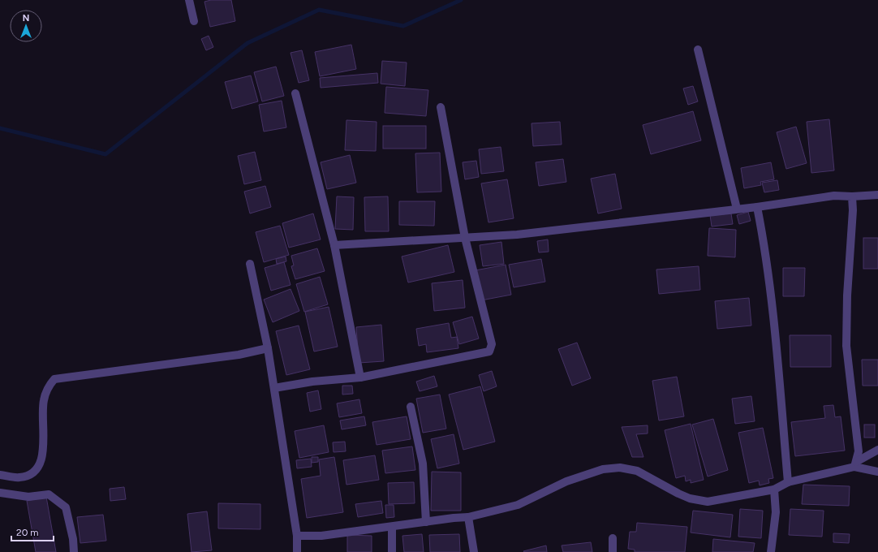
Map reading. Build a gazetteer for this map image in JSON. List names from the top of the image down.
{
  "scale_bar": "20 m",
  "north": "top"
}
